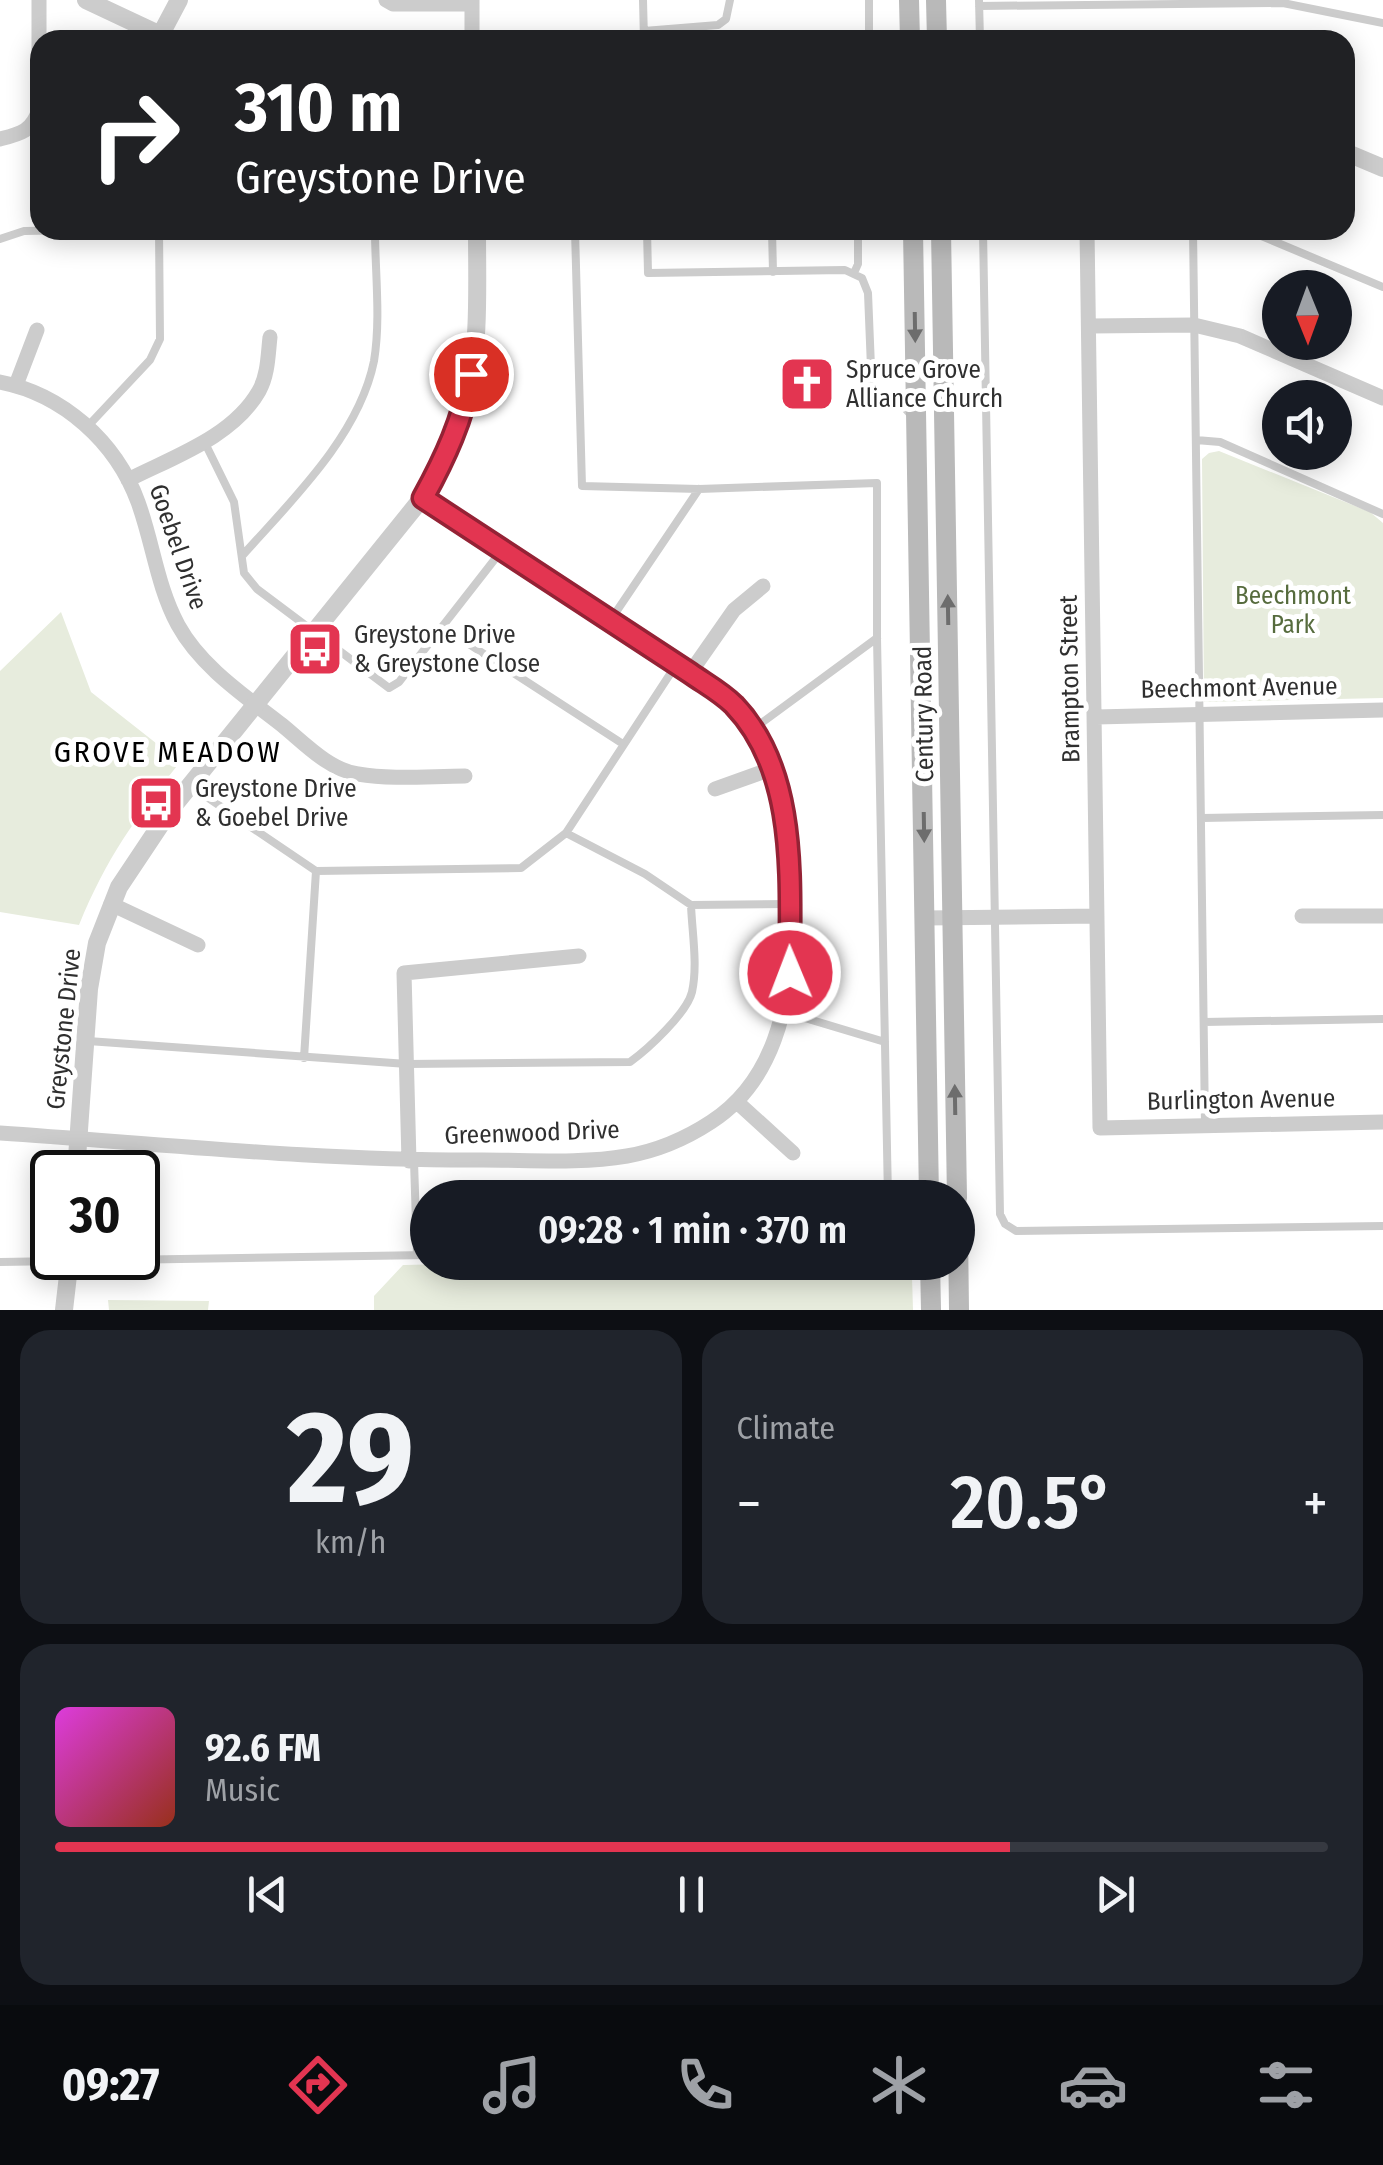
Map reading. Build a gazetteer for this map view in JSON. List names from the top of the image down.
{
  "streets": {
    "main road": ["Century Road"],
    "street": [
      "Goebel Drive",
      "Brampton Street",
      "Beechmont Avenue",
      "Greystone Drive",
      "Burlington Avenue",
      "Greenwood Drive"
    ]
  },
  "crossings": [
    ["Goebel Drive", "Greystone Drive"],
    ["Brampton Street", "Beechmont Avenue"],
    ["Brampton Street", "Burlington Avenue"],
    ["Greystone Drive", "Greenwood Drive"]
  ],
  "districts": ["GROVE MEADOW"],
  "parks": ["Beechmont Park"],
  "places": {
    "church": ["Spruce Grove Alliance Church"],
    "bus stop": ["Greystone Drive & Greystone Close", "Greystone Drive & Goebel Drive"]
  },
  "north": "bottom",
  "page": {
    "turn": ["310 m", "Greystone Drive"],
    "limit": "30",
    "trip": "09:28 · 1 min · 370 m",
    "tile": [
      ["29", "km/h"],
      "Climate"
    ],
    "heat": ["−", "20.5°", "+"],
    "song": ["92.6 FM", "Music"],
    "tabs": "09:27"
  }
}
